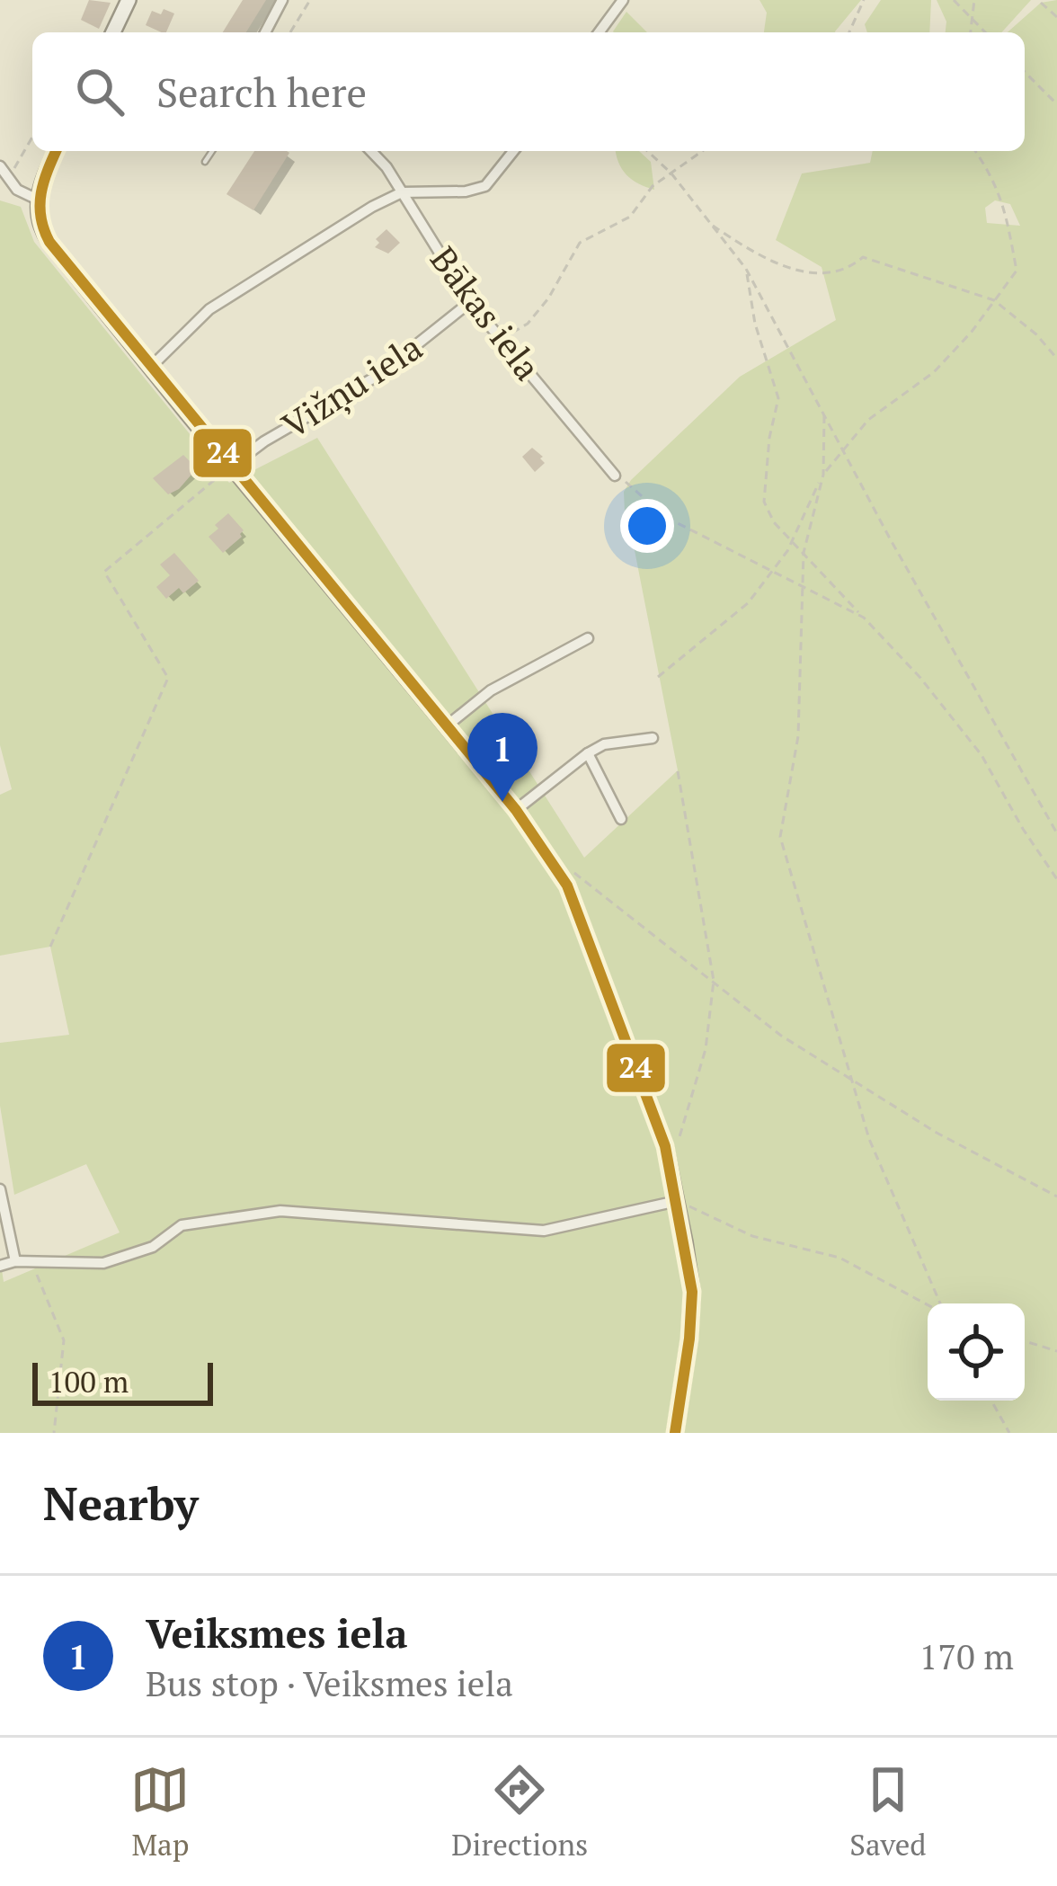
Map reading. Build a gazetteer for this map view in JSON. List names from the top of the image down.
{
  "streets": {
    "street": ["Bākas iela", "Vižņu iela"]
  },
  "crossings": [
    ["Bākas iela", "Vižņu iela"]
  ],
  "lines": ["transit line 24"],
  "scale_bar": "100 m",
  "page": {
    "search": "Search here",
    "pins": "1",
    "scale": "100 m",
    "heading": "Nearby",
    "list": [
      {
        "mark": "1",
        "name": "Veiksmes iela",
        "note": "Bus stop · Veiksmes iela",
        "value": "170 m"
      }
    ],
    "nav": ["Map", "Directions", "Saved"]
  }
}
